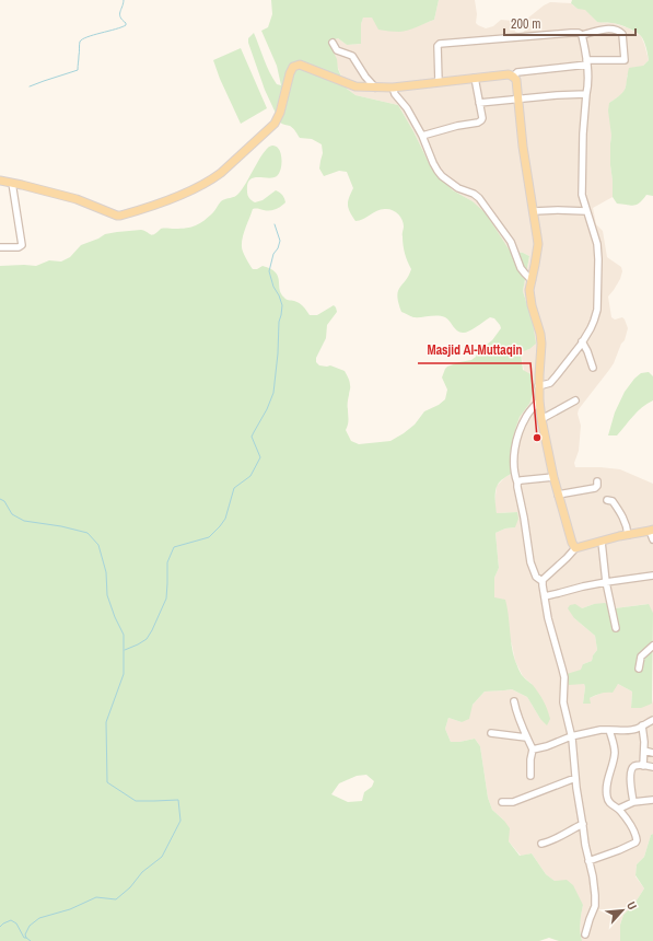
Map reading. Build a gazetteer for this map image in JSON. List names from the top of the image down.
{
  "places": ["Masjid Al-Muttaqin"],
  "scale_bar": "200 m",
  "north": "top right"
}
